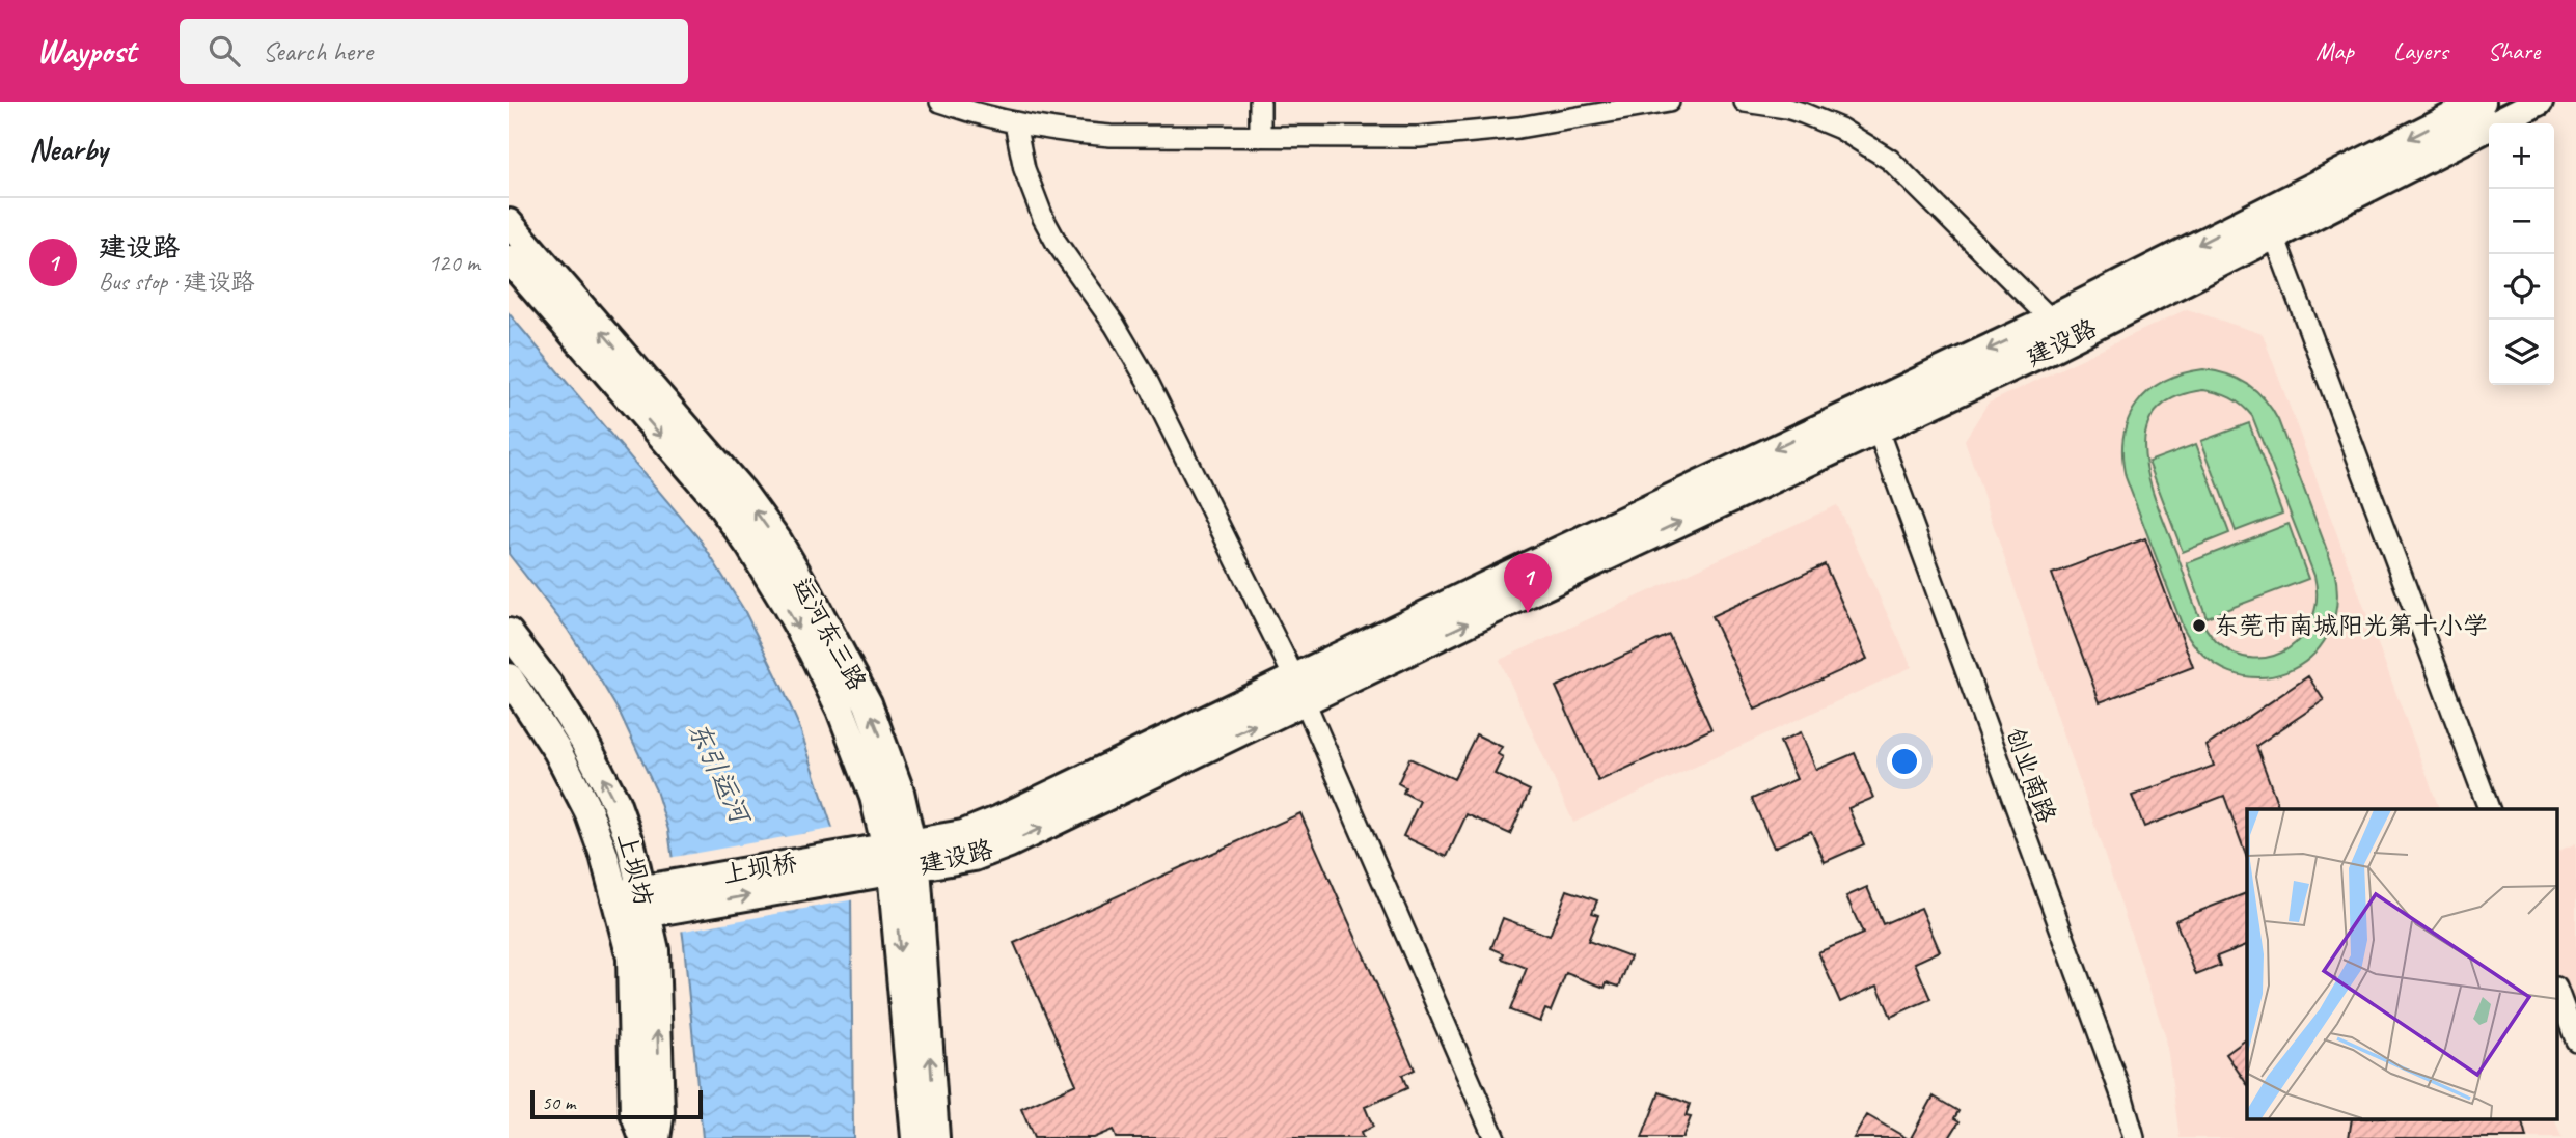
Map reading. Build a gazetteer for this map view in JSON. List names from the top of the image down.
{
  "streets": {
    "street": [
      "建设路",
      "运河东三路",
      "创业南路",
      "上坝桥",
      "上坝坊"
    ]
  },
  "crossings": [
    ["建设路", "运河东三路"],
    ["建设路", "创业南路"],
    ["建设路", "上坝桥"],
    ["上坝桥", "上坝坊"]
  ],
  "water": ["东引运河"],
  "places": ["东莞市南城阳光第十小学"],
  "scale_bar": "50 m",
  "page": {
    "header": "Waypost",
    "search": "Search here",
    "nav": ["Map", "Layers", "Share"],
    "heading": "Nearby",
    "map_buttons": ["+", "−"],
    "list": [
      {
        "mark": "1",
        "name": "建设路",
        "note": "Bus stop · 建设路",
        "value": "120 m"
      }
    ],
    "pins": "1",
    "scale": "50 m"
  }
}
